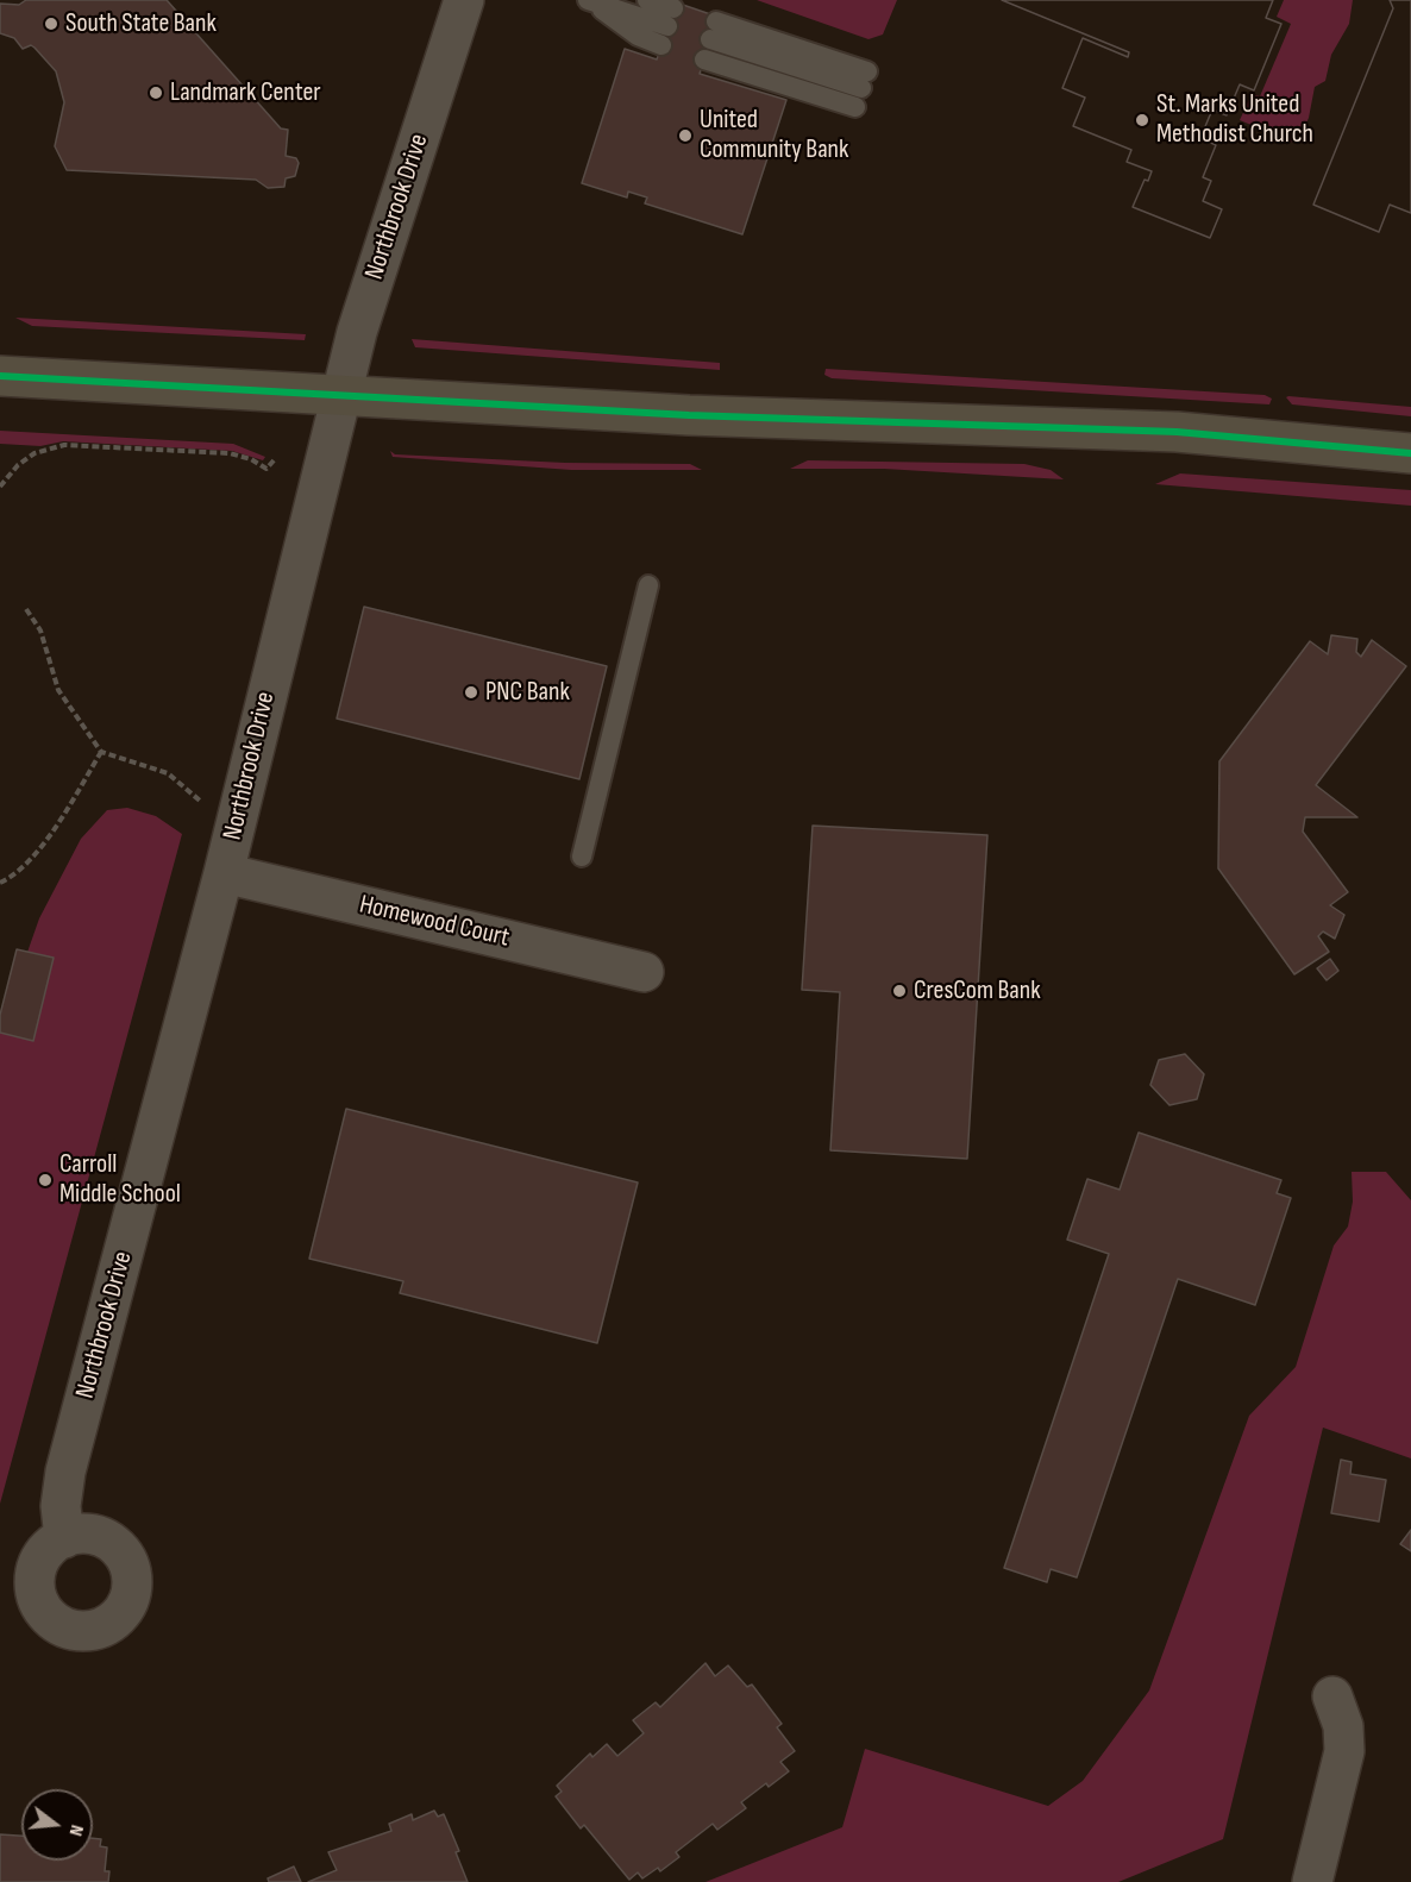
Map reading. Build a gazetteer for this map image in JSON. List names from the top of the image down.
{
  "streets": {
    "street": ["Northbrook Drive", "Homewood Court"]
  },
  "crossings": [
    ["Northbrook Drive", "Homewood Court"]
  ],
  "places": [
    "South State Bank",
    "Landmark Center",
    "St. Marks United Methodist Church",
    "United Community Bank",
    "PNC Bank",
    "CresCom Bank",
    "Carroll Middle School"
  ],
  "north": "right"
}
